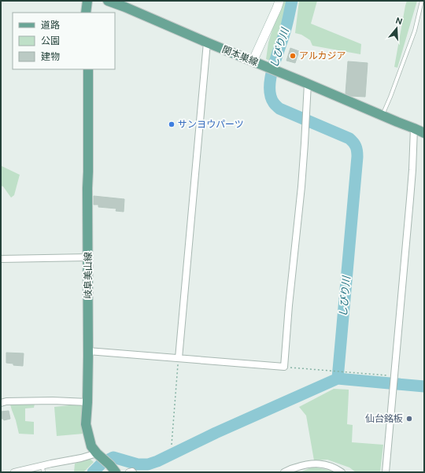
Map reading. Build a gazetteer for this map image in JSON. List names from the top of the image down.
{
  "streets": {
    "main road": ["関本巣線", "岐阜美山線"]
  },
  "water": ["しびり川"],
  "places": ["アルカジア", "サンヨウパーツ", "仙台銘板"],
  "legend": ["道路", "公園", "建物"],
  "north": "top"
}
